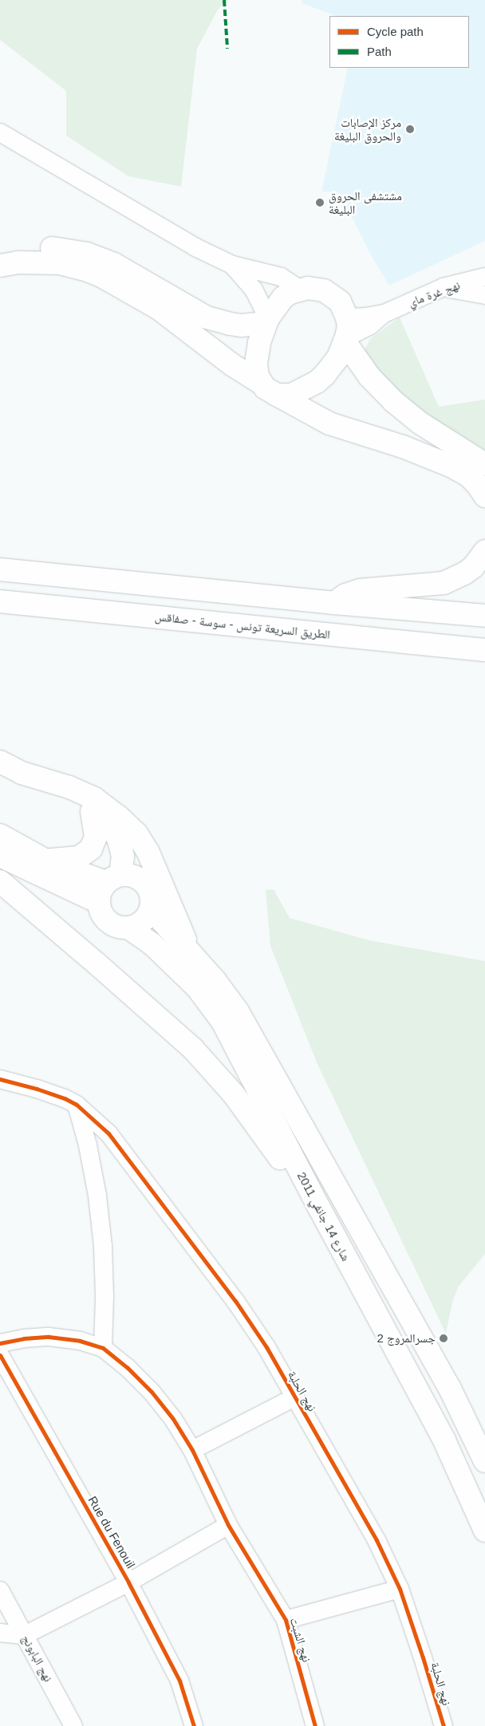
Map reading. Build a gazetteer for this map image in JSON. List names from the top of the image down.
{
  "streets": {
    "highway": ["الطريق السريعة تونس - سوسة - صفاقس", "شارع 14 جانفي 2011"],
    "street": [
      "نهج غرة ماي",
      "نهج الحلبة",
      "Rue du Fenouil",
      "نهج الشبت",
      "نهج البابونج"
    ]
  },
  "places": ["مركز الإصابات والحروق البليغة", "مشتشفى الحروق البليغة", "جسرالمروج 2"],
  "legend": ["Cycle path", "Path"]
}
